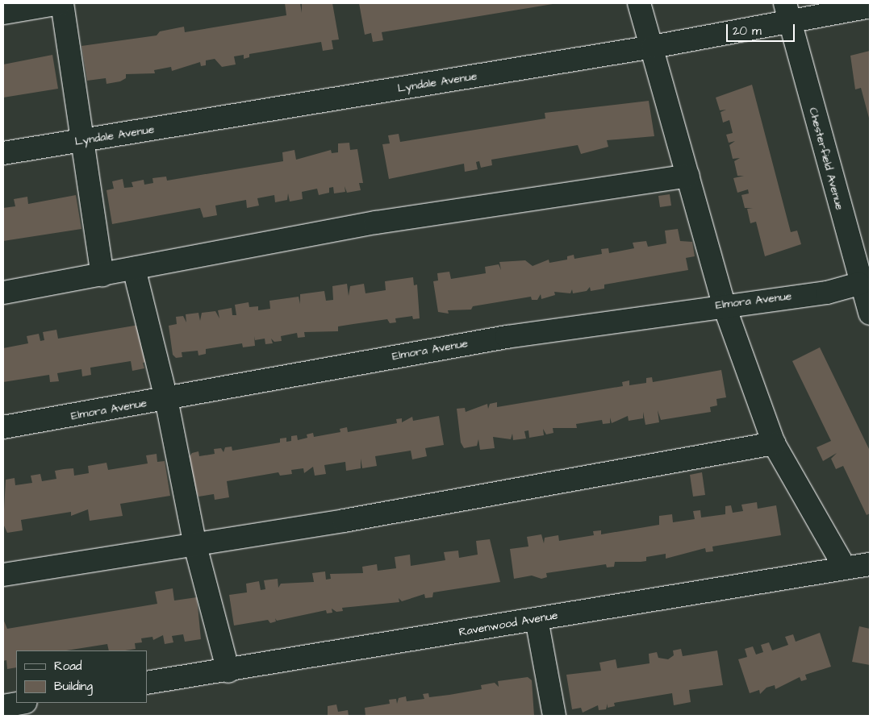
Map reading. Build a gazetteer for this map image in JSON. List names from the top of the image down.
{
  "streets": {
    "street": [
      "Lyndale Avenue",
      "Chesterfield Avenue",
      "Elmora Avenue",
      "Ravenwood Avenue"
    ]
  },
  "crossings": [
    ["Lyndale Avenue", "Chesterfield Avenue"],
    ["Chesterfield Avenue", "Elmora Avenue"]
  ],
  "legend": ["Road", "Building"],
  "scale_bar": "20 m"
}
